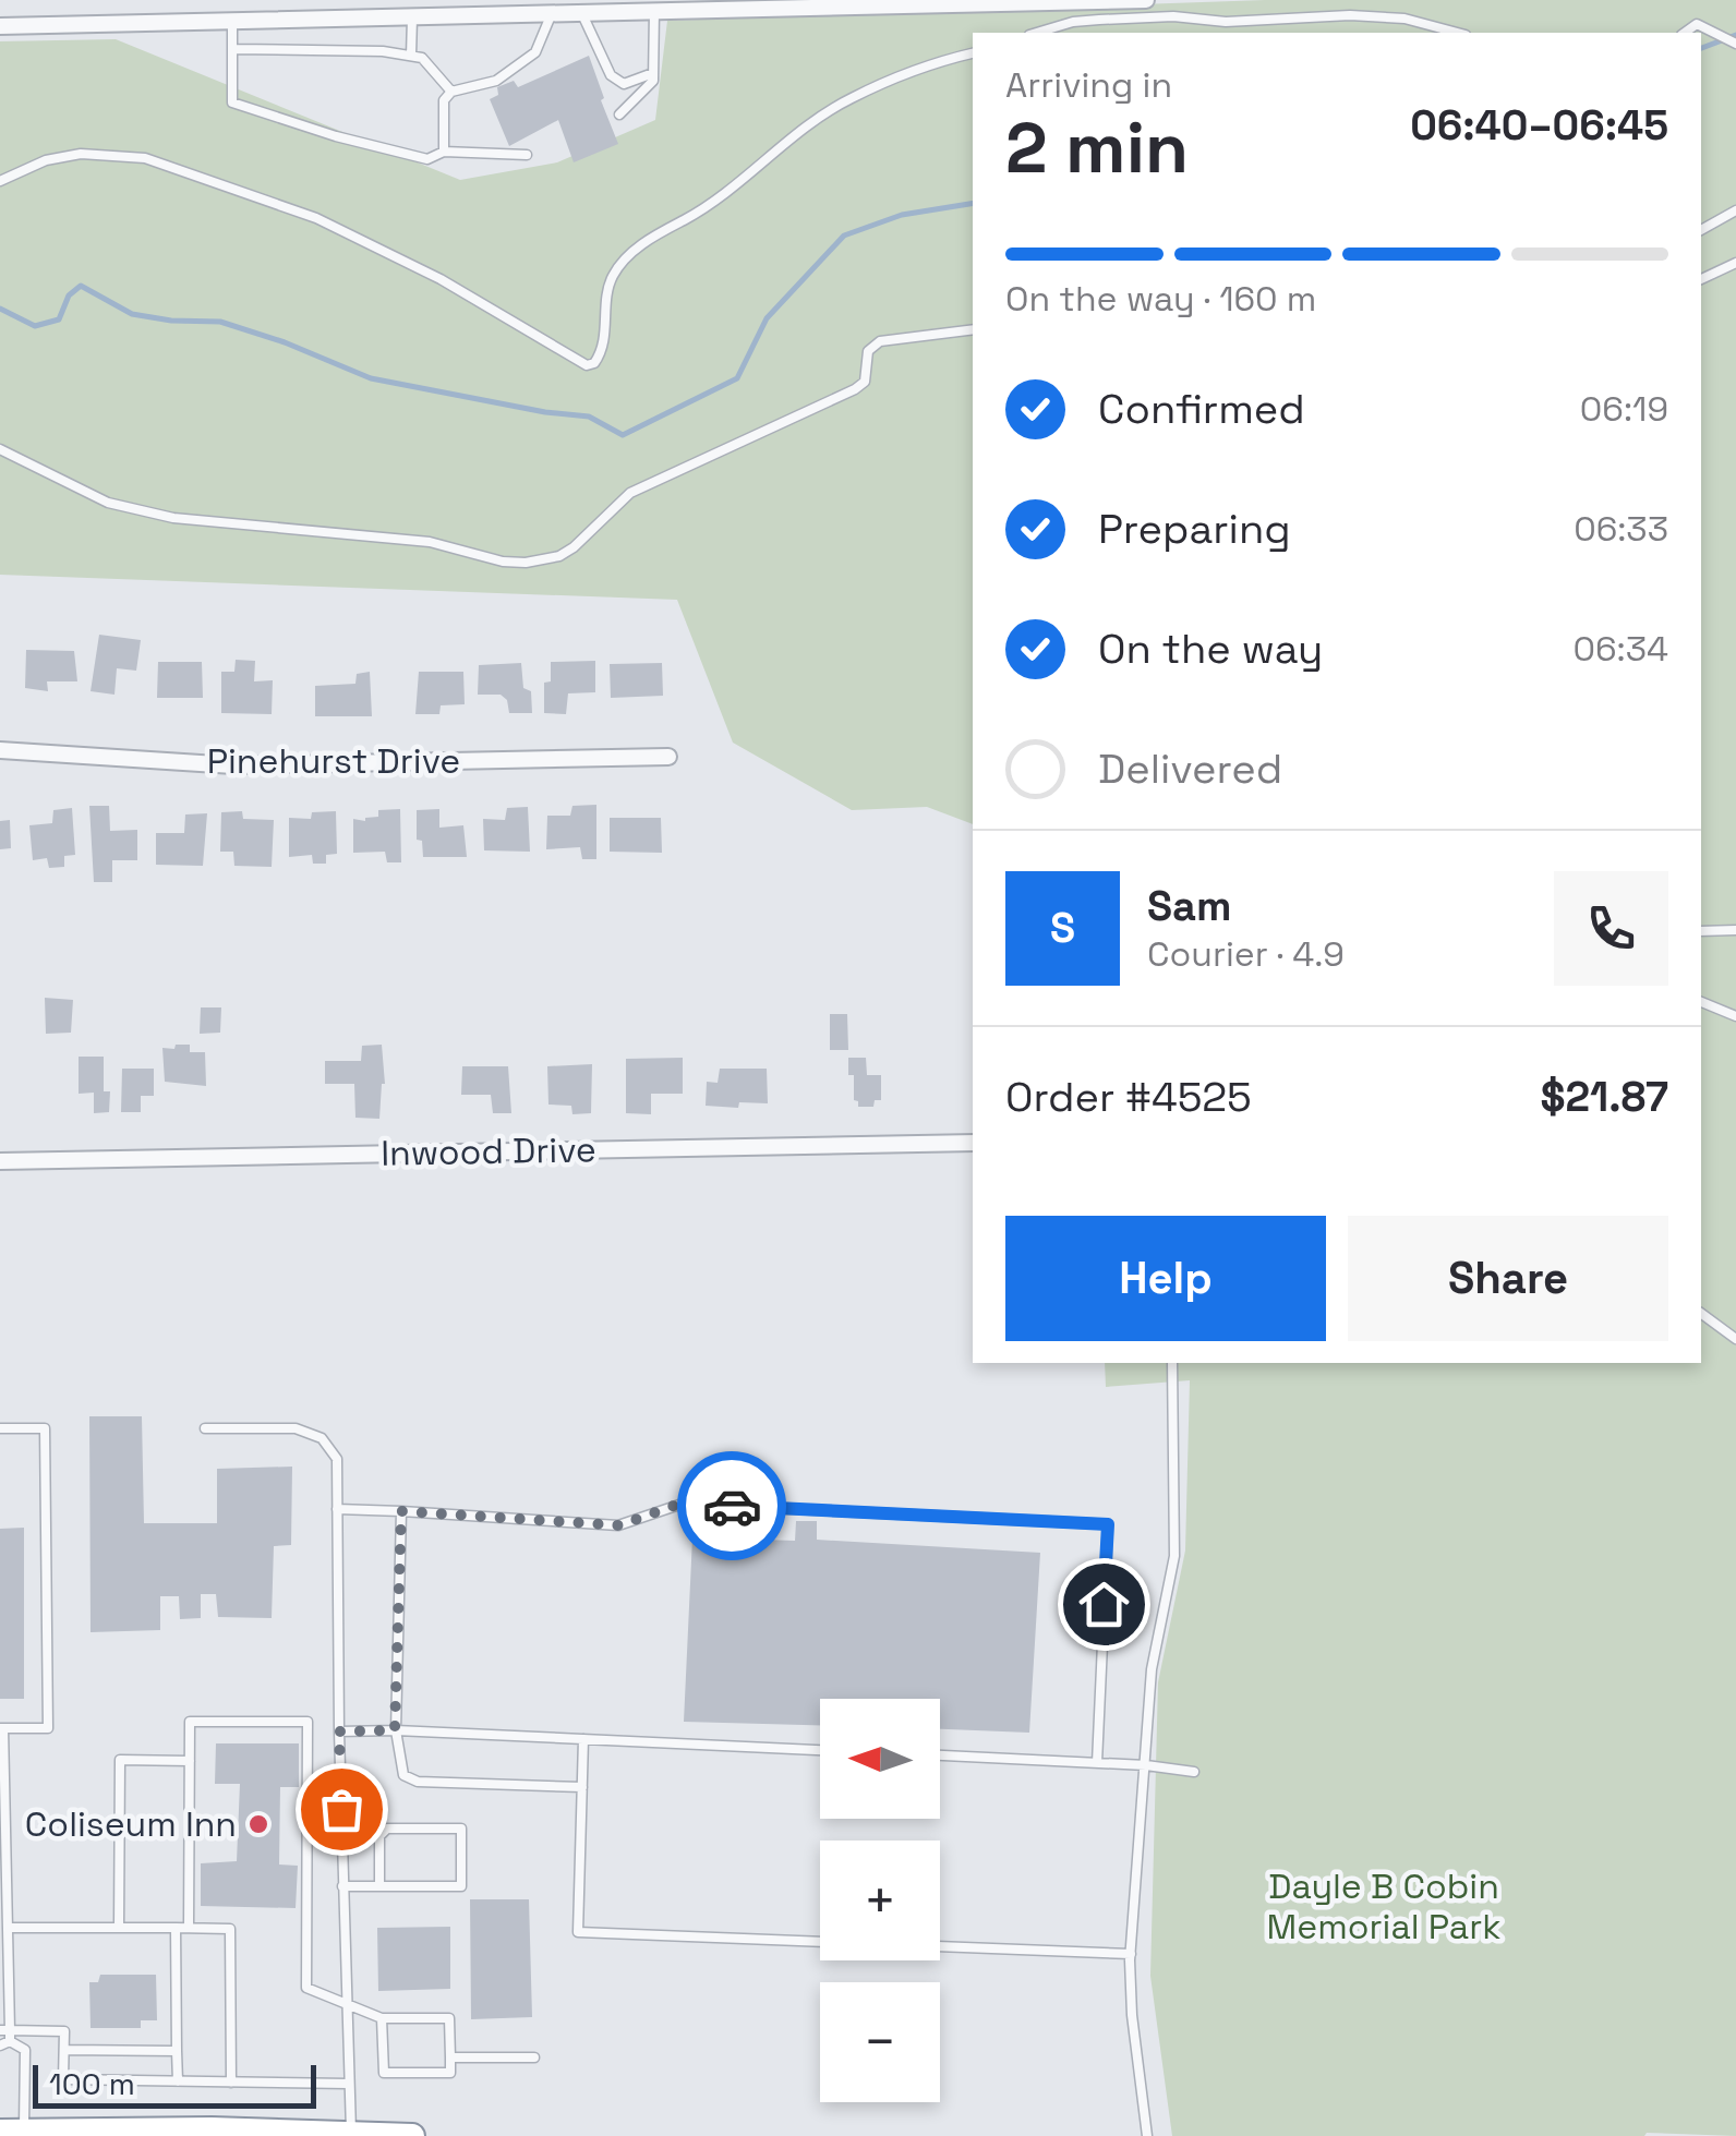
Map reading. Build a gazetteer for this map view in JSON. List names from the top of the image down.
{
  "streets": {
    "street": ["Pinehurst Drive", "Inwood Drive"]
  },
  "parks": ["Dayle B Cobin Memorial Park"],
  "places": ["Coliseum Inn"],
  "scale_bar": "100 m",
  "north": "left",
  "page": {
    "heading": ["2 min", "Arriving in", "06:40–06:45"],
    "panel": [
      "Sam",
      "Courier · 4.9",
      "Order #4525",
      "$21.87"
    ],
    "bar": "On the way · 160 m",
    "list": [
      ["Confirmed", "06:19"],
      ["Preparing", "06:33"],
      ["On the way", "06:34"],
      "Delivered"
    ],
    "round": "S",
    "buttons": ["Help", "Share"],
    "map_buttons": ["+", "−"],
    "scale": "100 m"
  }
}
